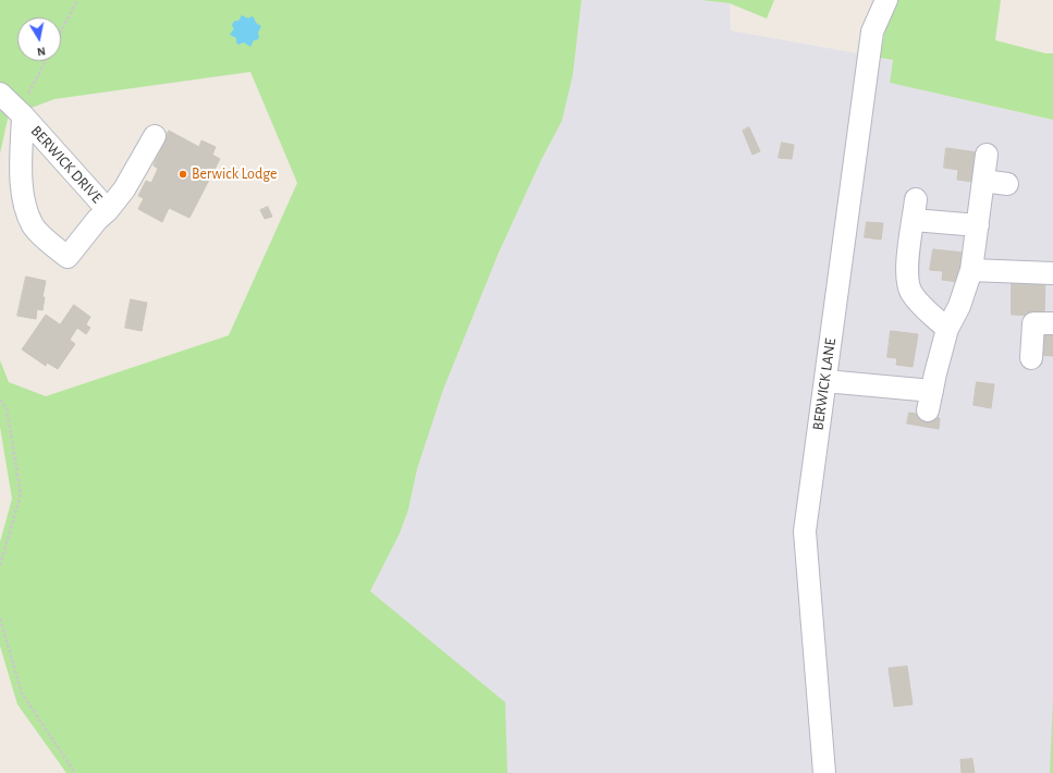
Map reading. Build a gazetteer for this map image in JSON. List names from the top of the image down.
{
  "streets": {
    "street": ["BERWICK DRIVE", "BERWICK LANE"]
  },
  "places": ["Berwick Lodge"],
  "north": "bottom"
}
